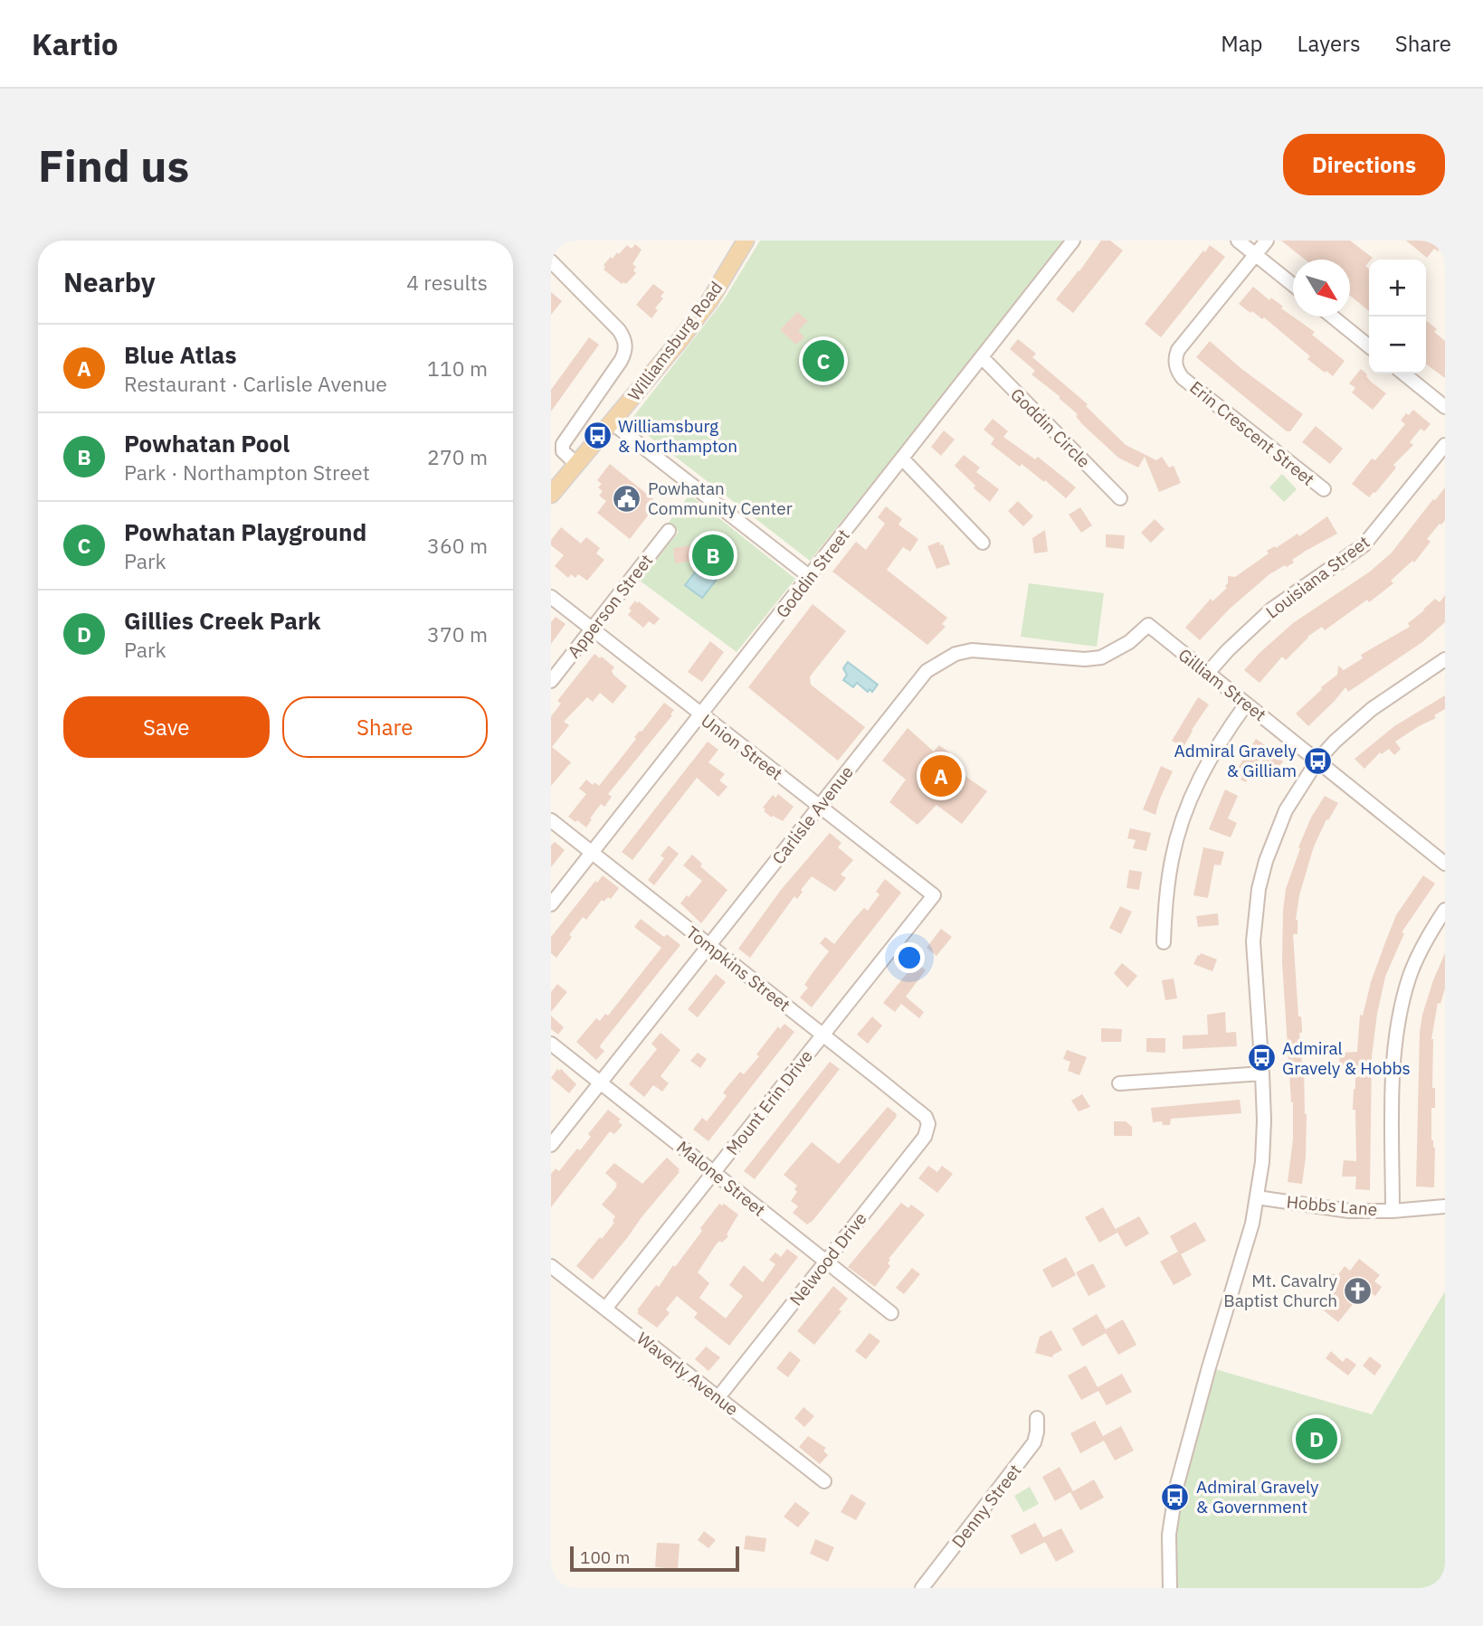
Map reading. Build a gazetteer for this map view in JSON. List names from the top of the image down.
{
  "streets": {
    "main road": ["Williamsburg Road"],
    "street": [
      "Goddin Circle",
      "Erin Crescent Street",
      "Goddin Street",
      "Louisiana Street",
      "Apperson Street",
      "Gilliam Street",
      "Union Street",
      "Carlisle Avenue",
      "Tompkins Street",
      "Mount Erin Drive",
      "Malone Street",
      "Hobbs Lane",
      "Nelwood Drive",
      "Waverly Avenue",
      "Denny Street"
    ]
  },
  "crossings": [
    ["Goddin Circle", "Goddin Street"],
    ["Goddin Street", "Union Street"],
    ["Goddin Street", "Tompkins Street"],
    ["Louisiana Street", "Gilliam Street"],
    ["Apperson Street", "Union Street"],
    ["Gilliam Street", "Carlisle Avenue"],
    ["Union Street", "Carlisle Avenue"],
    ["Union Street", "Mount Erin Drive"],
    ["Carlisle Avenue", "Tompkins Street"],
    ["Carlisle Avenue", "Malone Street"],
    ["Tompkins Street", "Mount Erin Drive"],
    ["Tompkins Street", "Nelwood Drive"],
    ["Mount Erin Drive", "Malone Street"],
    ["Mount Erin Drive", "Waverly Avenue"],
    ["Malone Street", "Nelwood Drive"],
    ["Nelwood Drive", "Waverly Avenue"]
  ],
  "places": {
    "bus stop": [
      "Williamsburg & Northampton",
      "Admiral Gravely & Gilliam",
      "Admiral Gravely & Hobbs",
      "Admiral Gravely & Government"
    ],
    "public building": ["Powhatan Community Center"],
    "church": ["Mt. Cavalry Baptist Church"]
  },
  "scale_bar": "100 m",
  "north": "bottom right",
  "page": {
    "header": "Kartio",
    "nav": ["Map", "Layers", "Share"],
    "buttons": [
      "Directions",
      ["Save", "Share"]
    ],
    "title": "Find us",
    "heading": ["Nearby", "4 results"],
    "map_buttons": ["+", "−"],
    "list": [
      {
        "mark": "A",
        "name": "Blue Atlas",
        "note": "Restaurant · Carlisle Avenue",
        "value": "110 m"
      },
      {
        "mark": "B",
        "name": "Powhatan Pool",
        "note": "Park · Northampton Street",
        "value": "270 m"
      },
      {
        "mark": "C",
        "name": "Powhatan Playground",
        "note": "Park",
        "value": "360 m"
      },
      {
        "mark": "D",
        "name": "Gillies Creek Park",
        "note": "Park",
        "value": "370 m"
      }
    ],
    "pins": [
      "C",
      "B",
      "A",
      "D"
    ],
    "scale": "100 m"
  }
}
